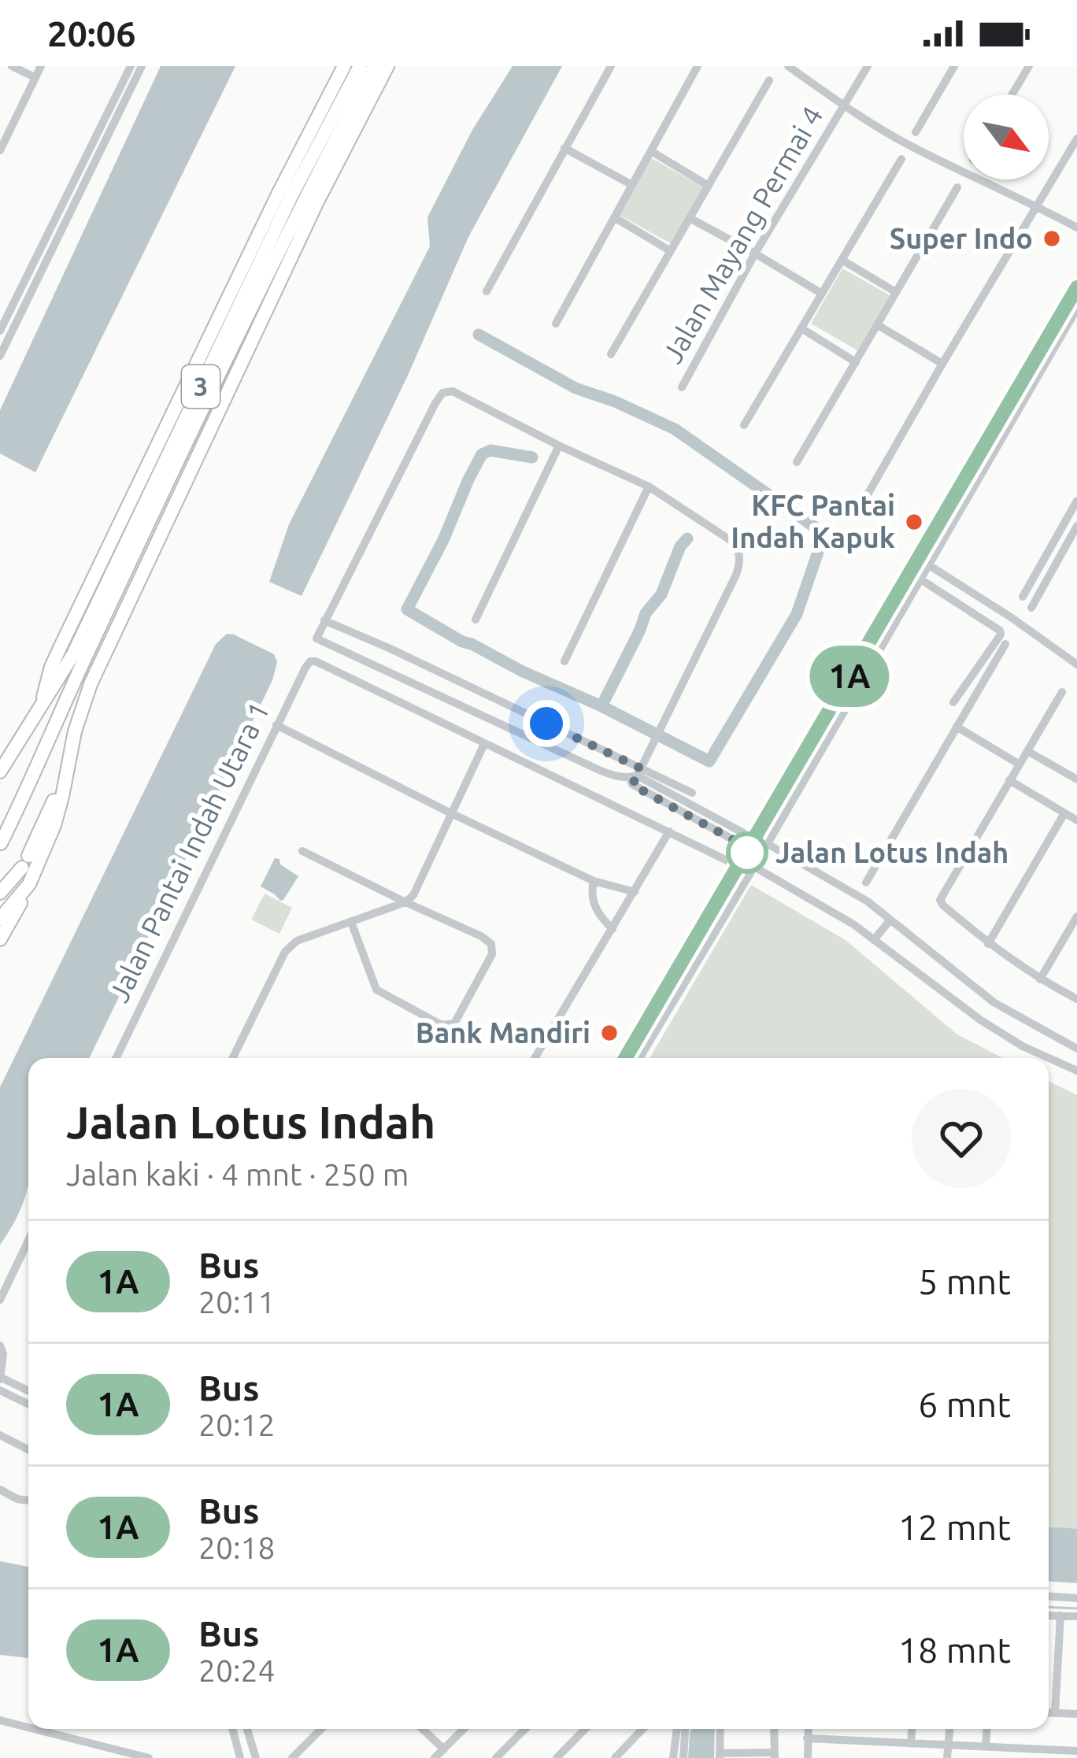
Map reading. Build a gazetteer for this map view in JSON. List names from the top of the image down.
{
  "streets": {
    "highway": ["3"],
    "street": ["Jalan Mayang Permai 4", "Jalan Pantai Indah Utara 1"]
  },
  "places": [
    "Super Indo",
    "KFC Pantai Indah Kapuk",
    "Jalan Lotus Indah",
    "Bank Mandiri"
  ],
  "lines": ["bus line 1A"],
  "north": "bottom right",
  "page": {
    "status": "20:06",
    "on_map": "1A",
    "heading": ["Jalan Lotus Indah", "Jalan kaki · 4 mnt · 250 m"],
    "list": [
      {
        "mark": "1A",
        "name": "Bus",
        "note": "20:11",
        "value": "5 mnt"
      },
      {
        "mark": "1A",
        "name": "Bus",
        "note": "20:12",
        "value": "6 mnt"
      },
      {
        "mark": "1A",
        "name": "Bus",
        "note": "20:18",
        "value": "12 mnt"
      },
      {
        "mark": "1A",
        "name": "Bus",
        "note": "20:24",
        "value": "18 mnt"
      }
    ]
  }
}
